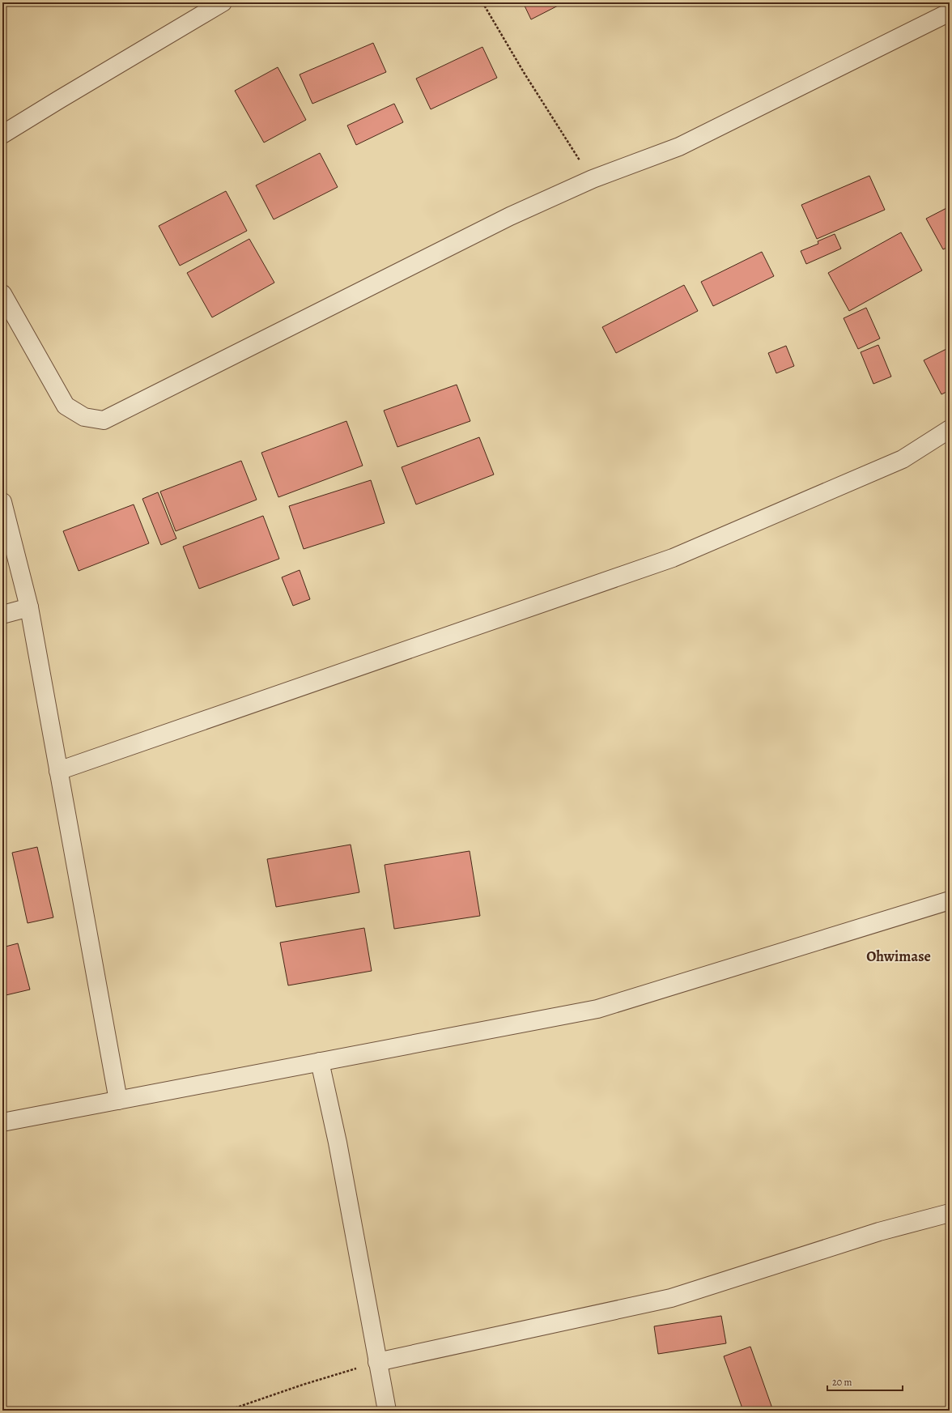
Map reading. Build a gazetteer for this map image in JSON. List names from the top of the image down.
{
  "districts": ["Ohwimase"],
  "scale_bar": "20 m"
}
